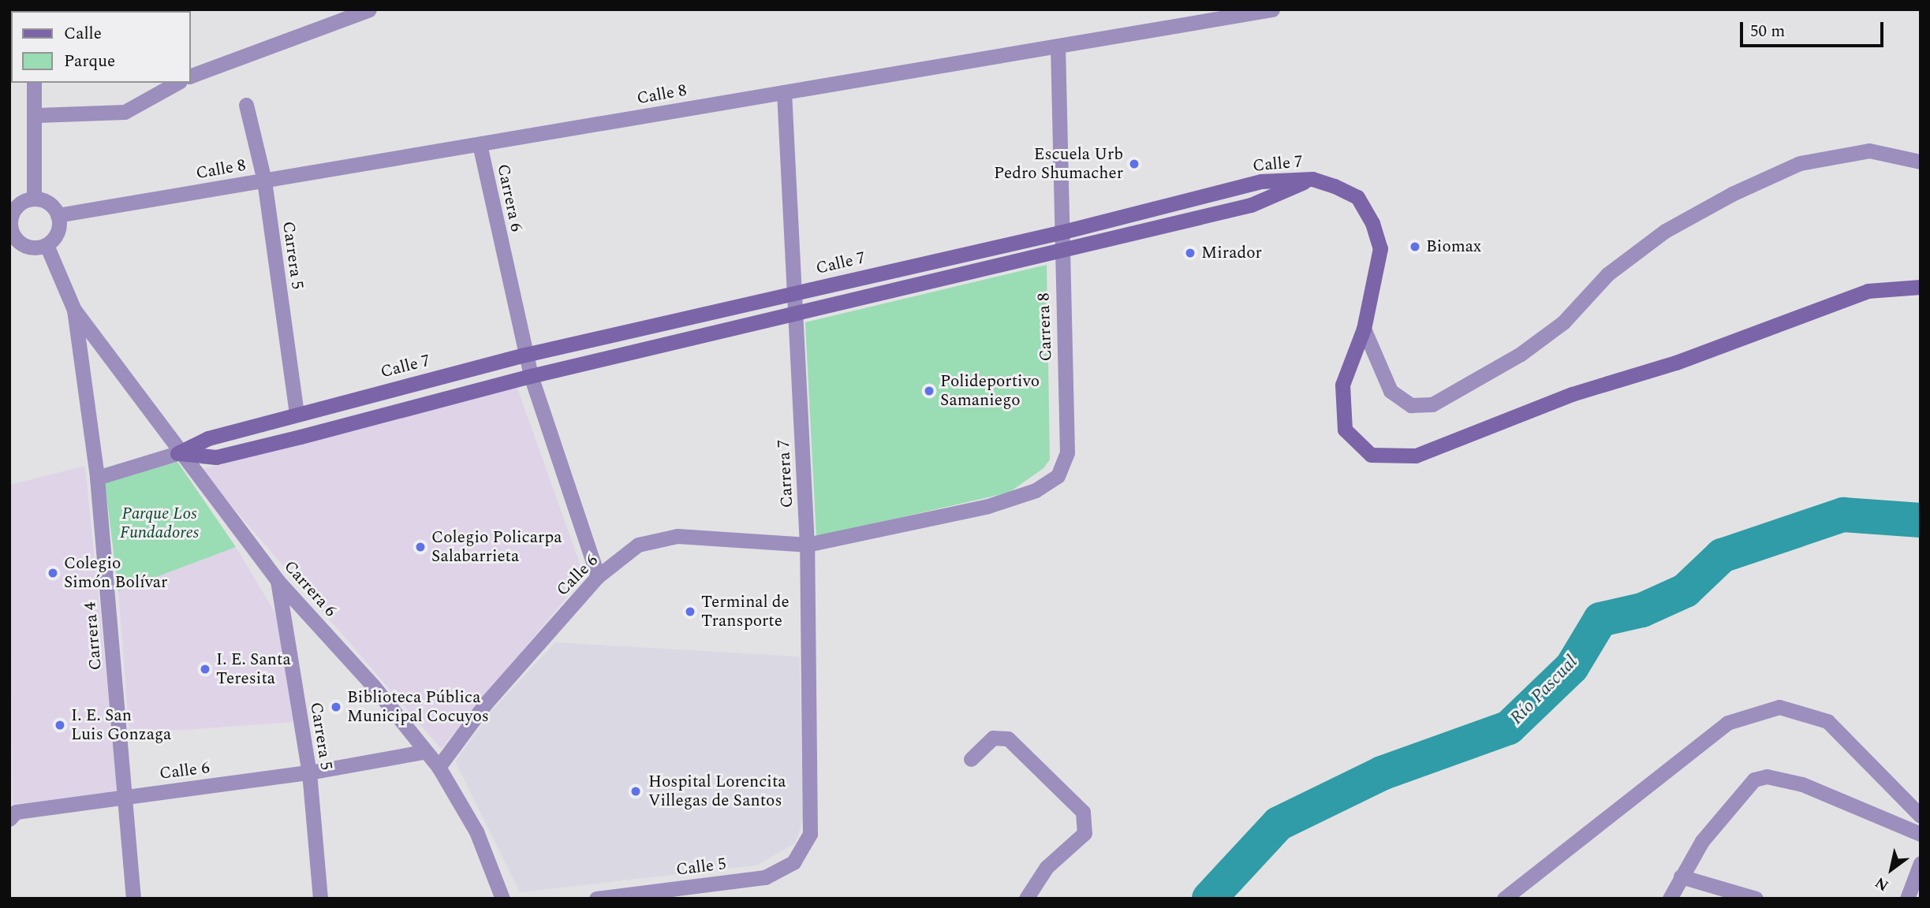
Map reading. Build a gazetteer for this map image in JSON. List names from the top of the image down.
{
  "streets": {
    "main road": ["Calle 7"],
    "street": [
      "Calle 8",
      "Carrera 6",
      "Carrera 5",
      "Carrera 8",
      "Carrera 7",
      "Calle 6",
      "Carrera 4",
      "Calle 5"
    ]
  },
  "crossings": [
    ["Calle 8", "Carrera 6"],
    ["Calle 8", "Carrera 5"],
    ["Calle 8", "Carrera 8"],
    ["Calle 8", "Carrera 7"],
    ["Calle 8", "Carrera 4"],
    ["Calle 7", "Carrera 6"],
    ["Calle 7", "Carrera 5"],
    ["Calle 7", "Carrera 8"],
    ["Calle 7", "Carrera 7"],
    ["Calle 7", "Carrera 4"],
    ["Carrera 6", "Carrera 5"],
    ["Carrera 6", "Calle 6"],
    ["Carrera 6", "Carrera 4"],
    ["Carrera 5", "Calle 6"],
    ["Carrera 8", "Carrera 7"],
    ["Carrera 8", "Calle 6"],
    ["Carrera 7", "Calle 6"],
    ["Carrera 7", "Calle 5"],
    ["Calle 6", "Carrera 4"]
  ],
  "water": ["Río Pascual"],
  "parks": ["Parque Los Fundadores"],
  "places": [
    "Escuela Urb Pedro Shumacher",
    "Biomax",
    "Mirador",
    "Polideportivo Samaniego",
    "Colegio Policarpa Salabarrieta",
    "Colegio Simón Bolívar",
    "Terminal de Transporte",
    "I. E. Santa Teresita",
    "Biblioteca Pública Municipal Cocuyos",
    "I. E. San Luis Gonzaga",
    "Hospital Lorencita Villegas de Santos"
  ],
  "legend": ["Calle", "Parque"],
  "scale_bar": "50 m",
  "north": "bottom left"
}
